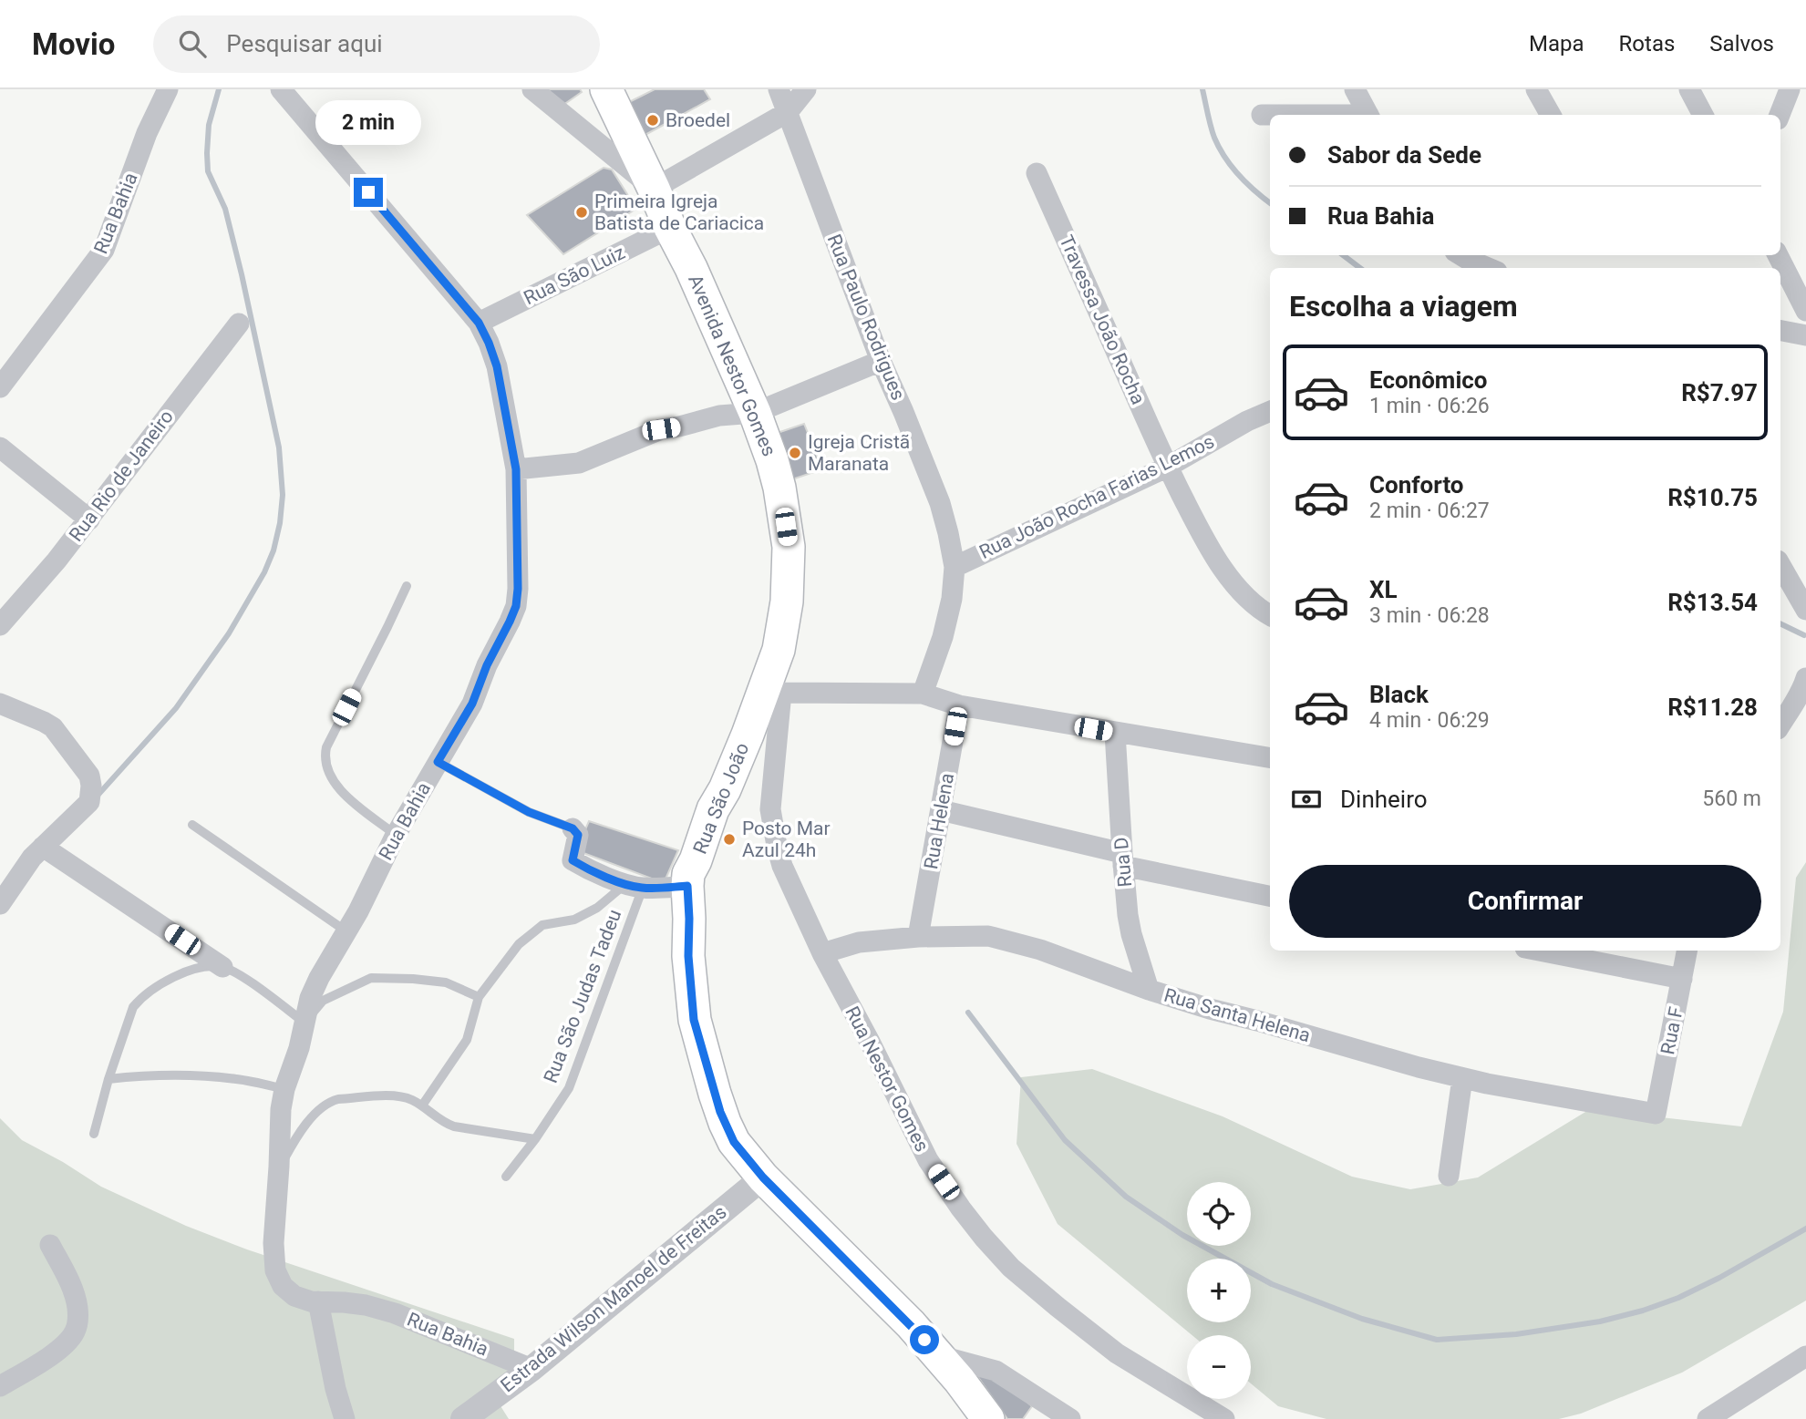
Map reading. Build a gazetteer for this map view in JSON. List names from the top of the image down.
{
  "streets": {
    "main road": ["Avenida Nestor Gomes", "Rua São João"],
    "street": [
      "Rua Bahia",
      "Rua São Luiz",
      "Rua Paulo Rodrigues",
      "Travessa João Rocha",
      "Rua Rio de Janeiro",
      "Rua João Rocha Farias Lemos",
      "Rua Helena",
      "Rua D",
      "Rua Santa Helena",
      "Rua F",
      "Rua Nestor Gomes",
      "Estrada Wilson Manoel de Freitas"
    ],
    "lane": ["Rua São Judas Tadeu"]
  },
  "crossings": [
    ["Rua Bahia", "Rua São Luiz"],
    ["Rua Bahia", "Estrada Wilson Manoel de Freitas"],
    ["Rua São Luiz", "Avenida Nestor Gomes"],
    ["Rua Paulo Rodrigues", "Rua João Rocha Farias Lemos"],
    ["Travessa João Rocha", "Rua João Rocha Farias Lemos"],
    ["Avenida Nestor Gomes", "Rua São João"],
    ["Avenida Nestor Gomes", "Rua Nestor Gomes"],
    ["Rua São João", "Rua Nestor Gomes"],
    ["Rua São João", "Estrada Wilson Manoel de Freitas"],
    ["Rua Helena", "Rua Santa Helena"],
    ["Rua D", "Rua Santa Helena"],
    ["Rua Santa Helena", "Rua F"],
    ["Rua Santa Helena", "Rua Nestor Gomes"]
  ],
  "places": [
    "Broedel",
    "Primeira Igreja Batista de Cariacica",
    "Igreja Cristã Maranata",
    "Posto Mar Azul 24h"
  ],
  "page": {
    "header": "Movio",
    "search": "Pesquisar aqui",
    "nav": ["Mapa", "Rotas", "Salvos"],
    "bubble": "2 min",
    "banner": ["Sabor da Sede", "Rua Bahia"],
    "heading": "Escolha a viagem",
    "list": [
      {
        "name": "Econômico",
        "note": "1 min · 06:26",
        "value": "R$7.97"
      },
      {
        "name": "Conforto",
        "note": "2 min · 06:27",
        "value": "R$10.75"
      },
      {
        "name": "XL",
        "note": "3 min · 06:28",
        "value": "R$13.54"
      },
      {
        "name": "Black",
        "note": "4 min · 06:29",
        "value": "R$11.28"
      }
    ],
    "pay": ["Dinheiro", "560 m"],
    "buttons": "Confirmar",
    "map_buttons": ["+", "−"]
  }
}
